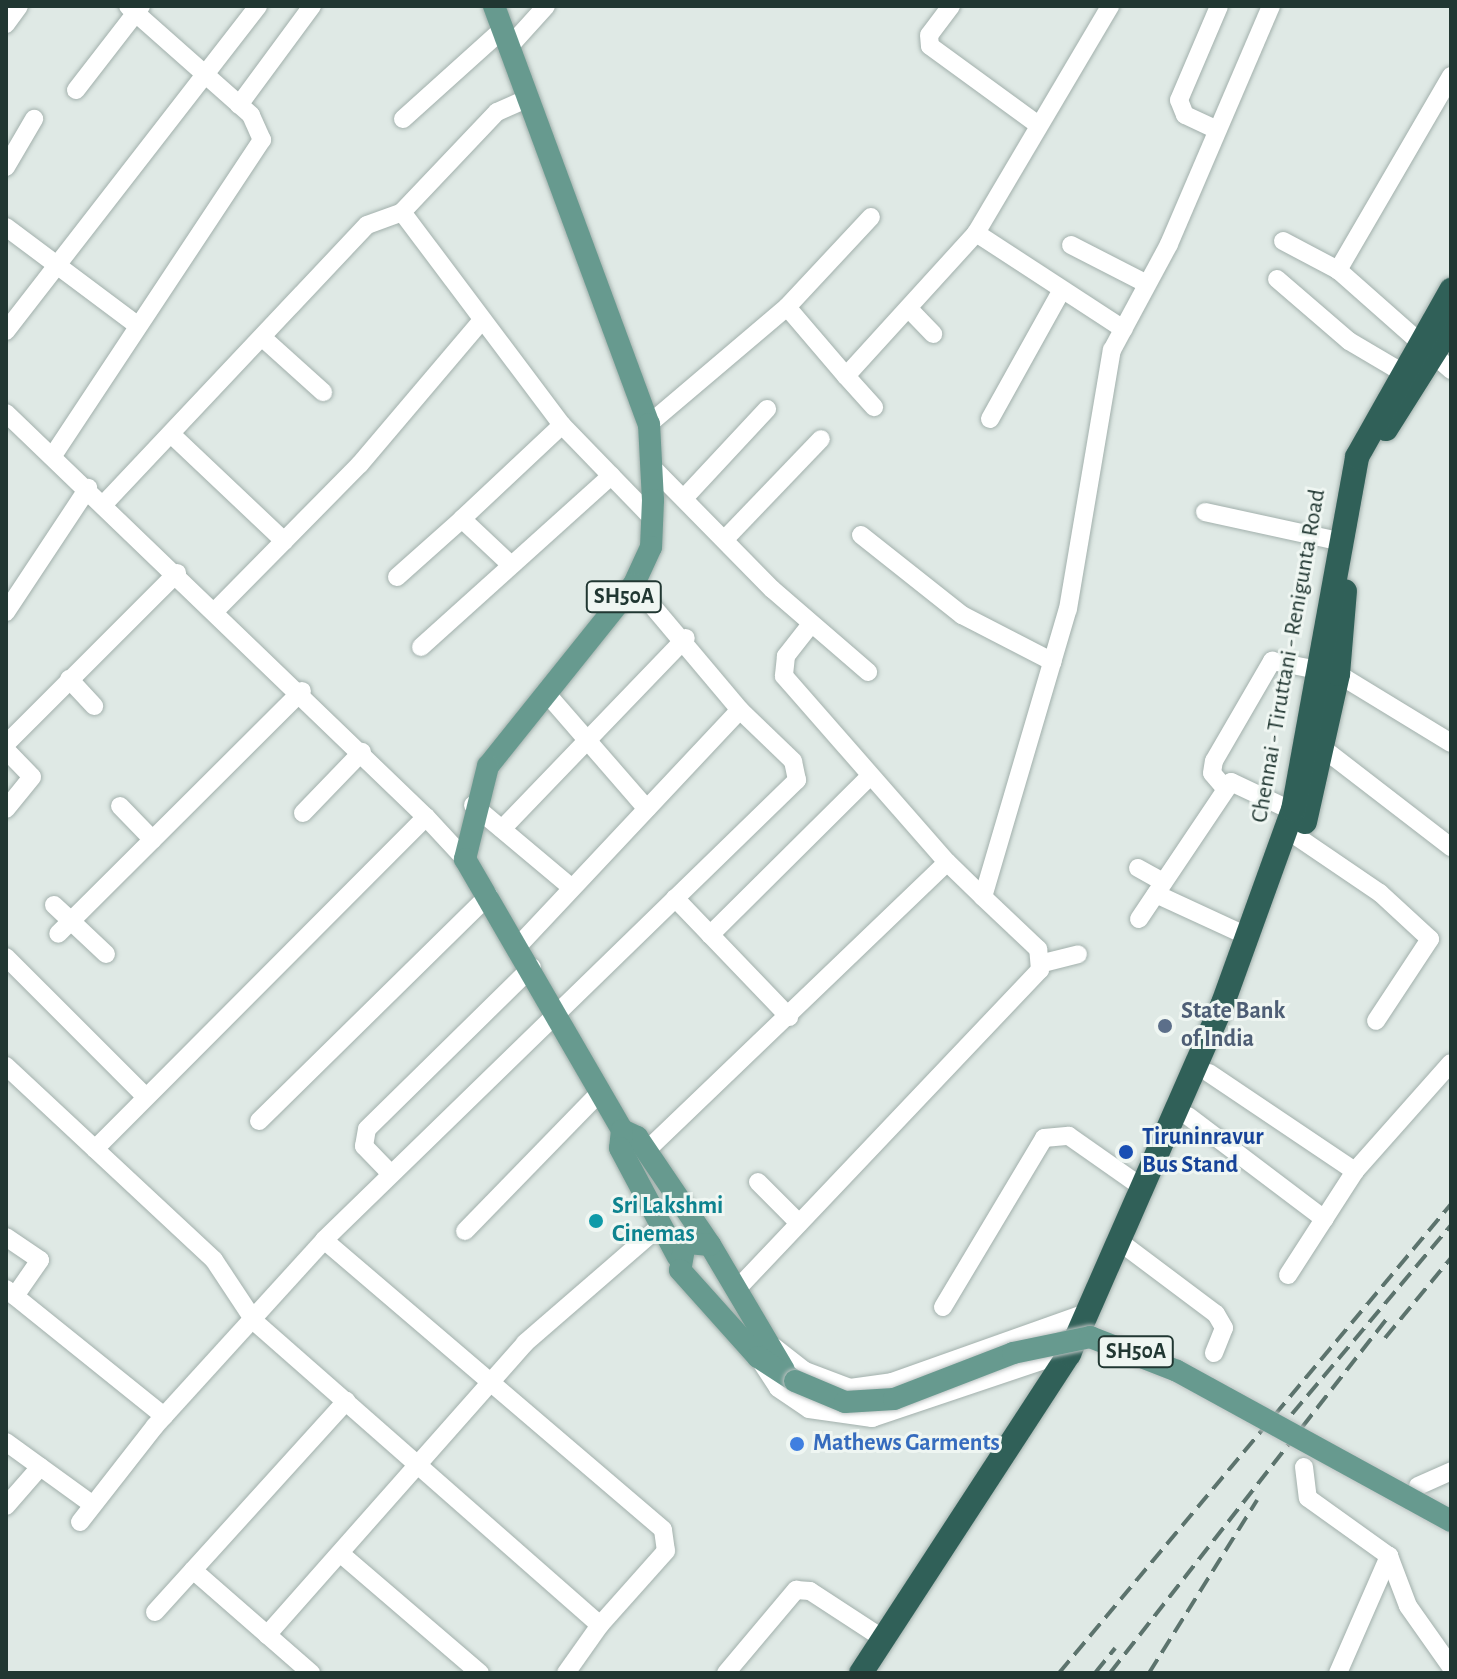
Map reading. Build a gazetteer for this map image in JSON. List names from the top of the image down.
{
  "streets": {
    "highway": ["Chennai - Tiruttani - Renigunta Road"],
    "main road": ["SH50A"]
  },
  "places": [
    "State Bank of India",
    "Tiruninravur Bus Stand",
    "Sri Lakshmi Cinemas",
    "Mathews Garments"
  ]
}
